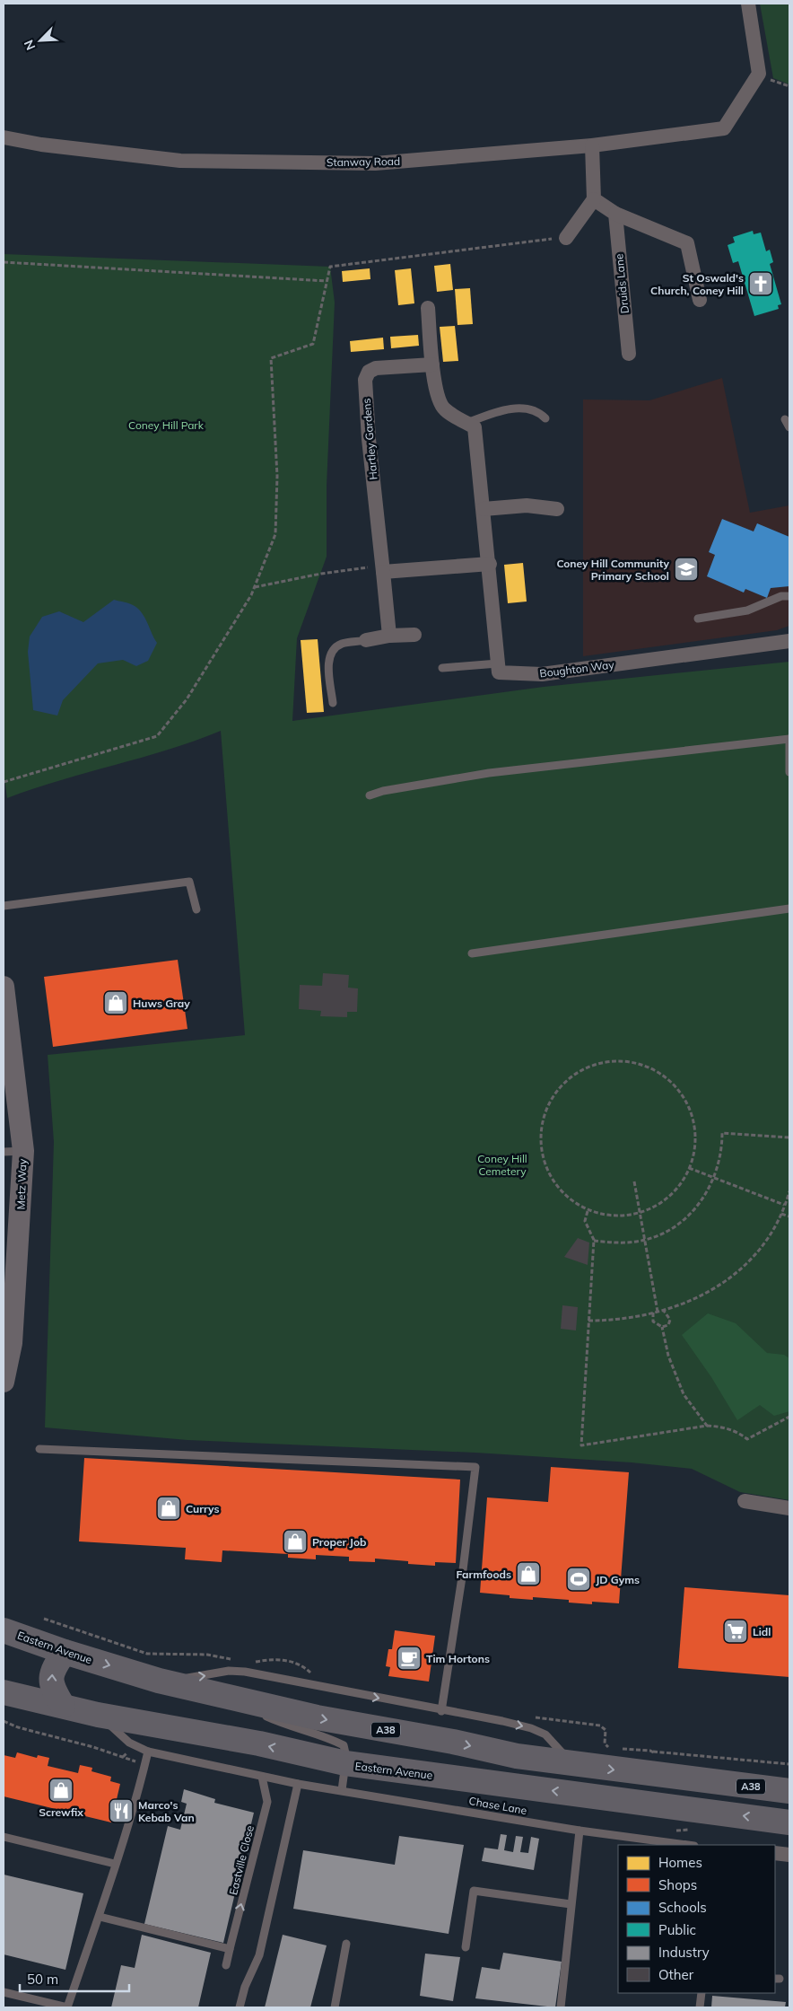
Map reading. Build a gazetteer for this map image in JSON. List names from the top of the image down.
{
  "streets": {
    "highway": ["Eastern Avenue", "A38"],
    "street": [
      "Stanway Road",
      "Druids Lane",
      "Hartley Gardens",
      "Boughton Way",
      "Metz Way"
    ],
    "lane": ["Chase Lane", "Eastville Close"]
  },
  "crossings": [
    ["Eastern Avenue", "Chase Lane"],
    ["Chase Lane", "Eastville Close"]
  ],
  "parks": ["Coney Hill Park", "Coney Hill Cemetery"],
  "places": {
    "church": ["St Oswald's Church, Coney Hill"],
    "school or university": ["Coney Hill Community Primary School"],
    "shop": [
      "Huws Gray",
      "Currys",
      "Proper Job",
      "Farmfoods",
      "Screwfix"
    ],
    "sports": ["JD Gyms"],
    "supermarket": ["Lidl"],
    "cafe": ["Tim Hortons"],
    "restaurant": ["Marco's Kebab Van"]
  },
  "legend": [
    "Homes",
    "Shops",
    "Schools",
    "Public",
    "Industry",
    "Other"
  ],
  "scale_bar": "50 m",
  "north": "bottom left"
}
